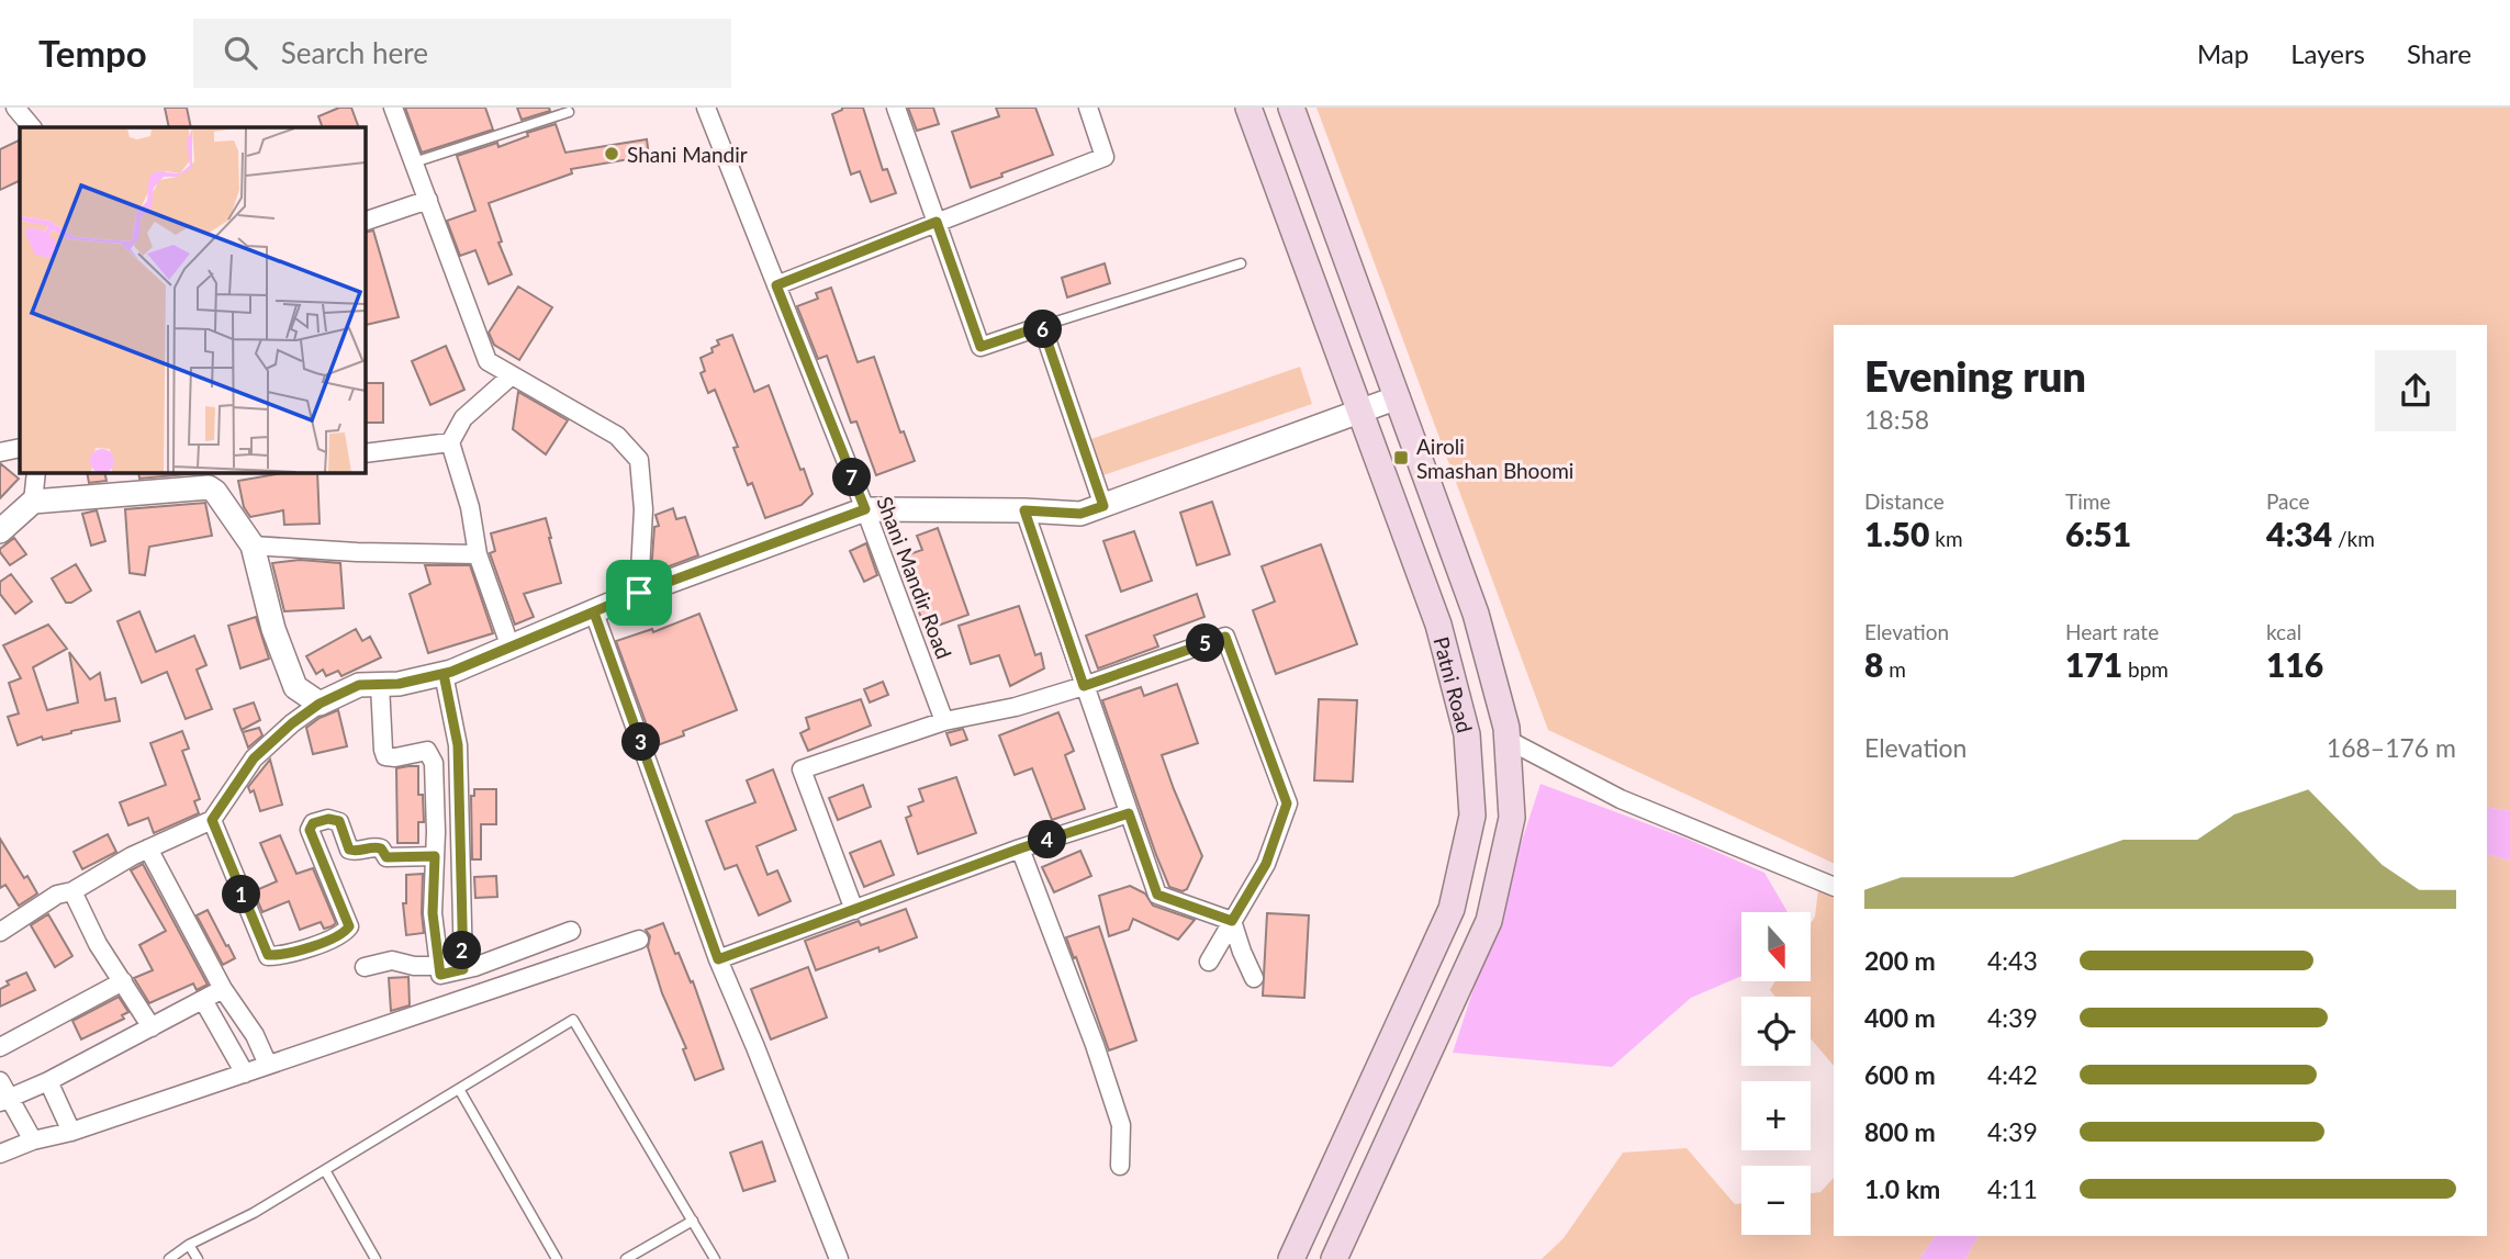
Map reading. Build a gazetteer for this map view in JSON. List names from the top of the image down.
{
  "streets": {
    "main road": ["Patni Road"],
    "street": ["Shani Mandir Road"]
  },
  "places": {
    "other": ["Shani Mandir"],
    "transit": ["Airoli Smashan Bhoomi"]
  },
  "north": "bottom",
  "page": {
    "header": "Tempo",
    "search": "Search here",
    "nav": ["Map", "Layers", "Share"],
    "pins": [
      "6",
      "7",
      "5",
      "3",
      "4",
      "1",
      "2"
    ],
    "heading": ["Evening run", "18:58"],
    "stats": [
      ["Distance", "1.50 km"],
      ["Time", "6:51"],
      ["Pace", "4:34 /km"],
      ["Elevation", "8 m"],
      ["Heart rate", "171 bpm"],
      ["kcal", "116"]
    ],
    "chart": ["Elevation", "168–176 m"],
    "map_buttons": ["+", "−"],
    "list": [
      {
        "name": "200 m",
        "note": "4:43"
      },
      {
        "name": "400 m",
        "note": "4:39"
      },
      {
        "name": "600 m",
        "note": "4:42"
      },
      {
        "name": "800 m",
        "note": "4:39"
      },
      {
        "name": "1.0 km",
        "note": "4:11"
      }
    ]
  }
}
